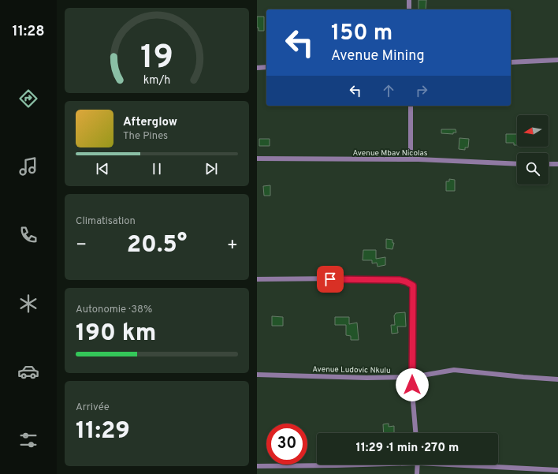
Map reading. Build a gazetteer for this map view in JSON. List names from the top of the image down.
{
  "streets": {
    "street": ["Avenue Mbav Nicolas", "Avenue Ludovic Nkulu"]
  },
  "north": "left",
  "page": {
    "tabs": "11:28",
    "turn": ["150 m", "Avenue Mining"],
    "song": ["Afterglow", "The Pines"],
    "tile": [
      "Climatisation",
      ["Autonomie · 38%", "190 km"],
      ["Arrivée", "11:29"]
    ],
    "heat": ["−", "20.5°", "+"],
    "limit": "30",
    "trip": "11:29 · 1 min · 270 m",
    "gauge": ["19", "km/h"]
  }
}
